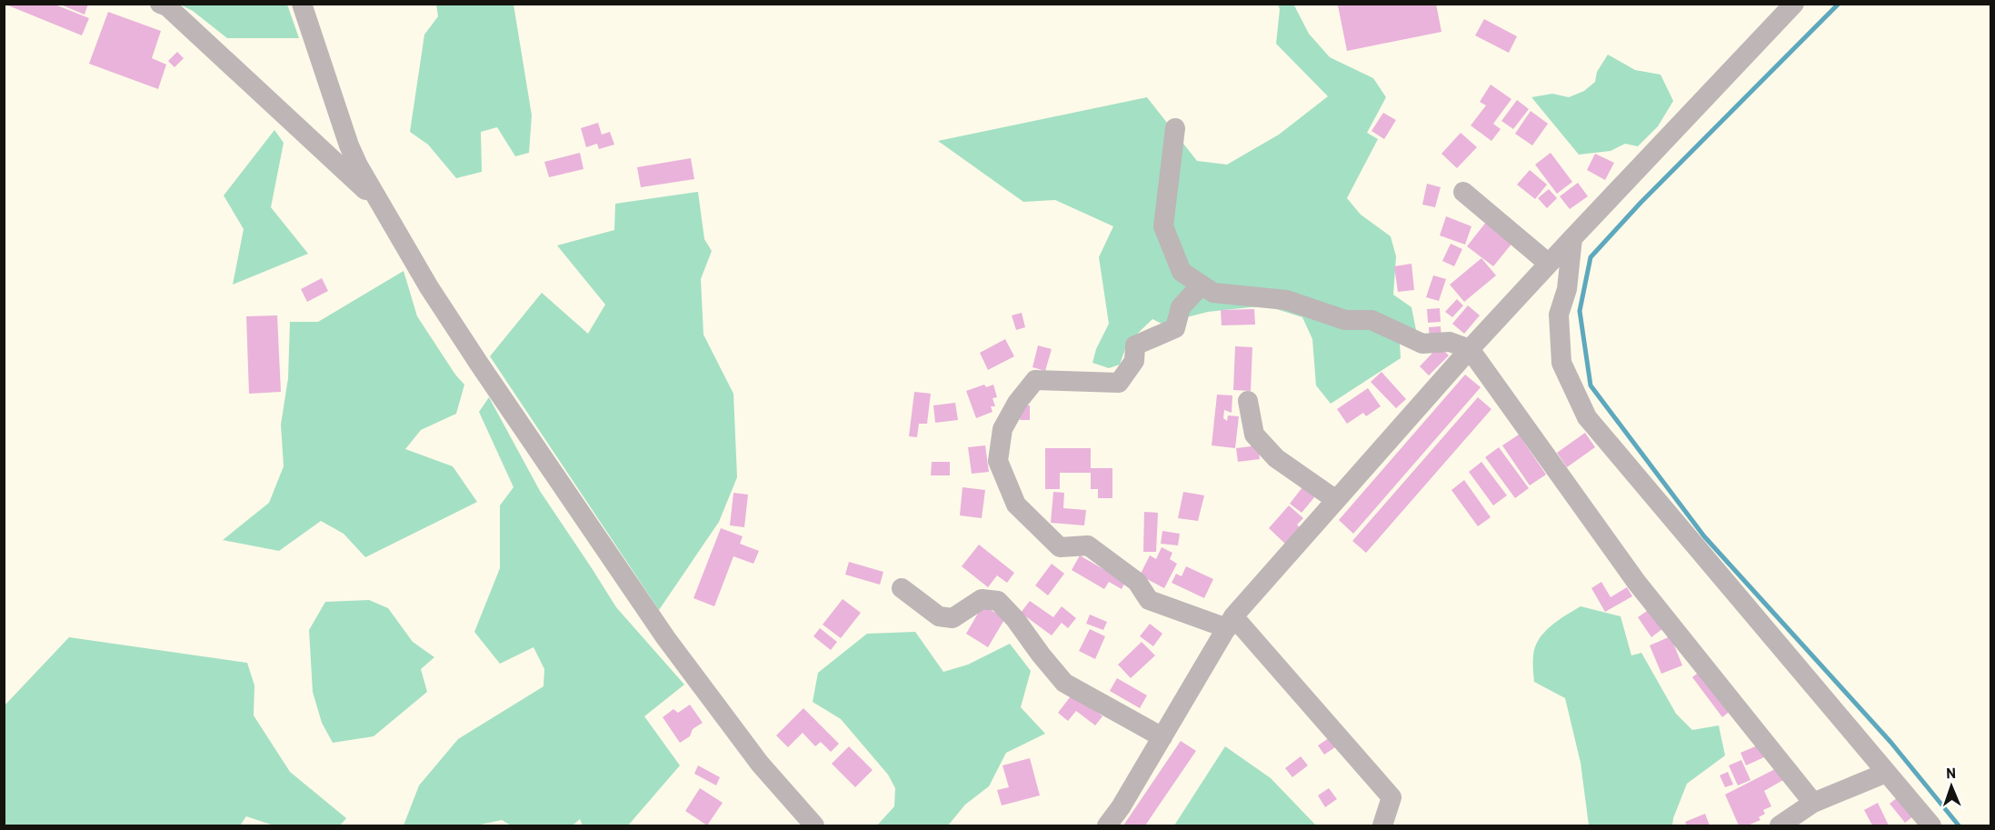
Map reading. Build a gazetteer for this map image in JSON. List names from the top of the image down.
{
  "north": "top"
}
